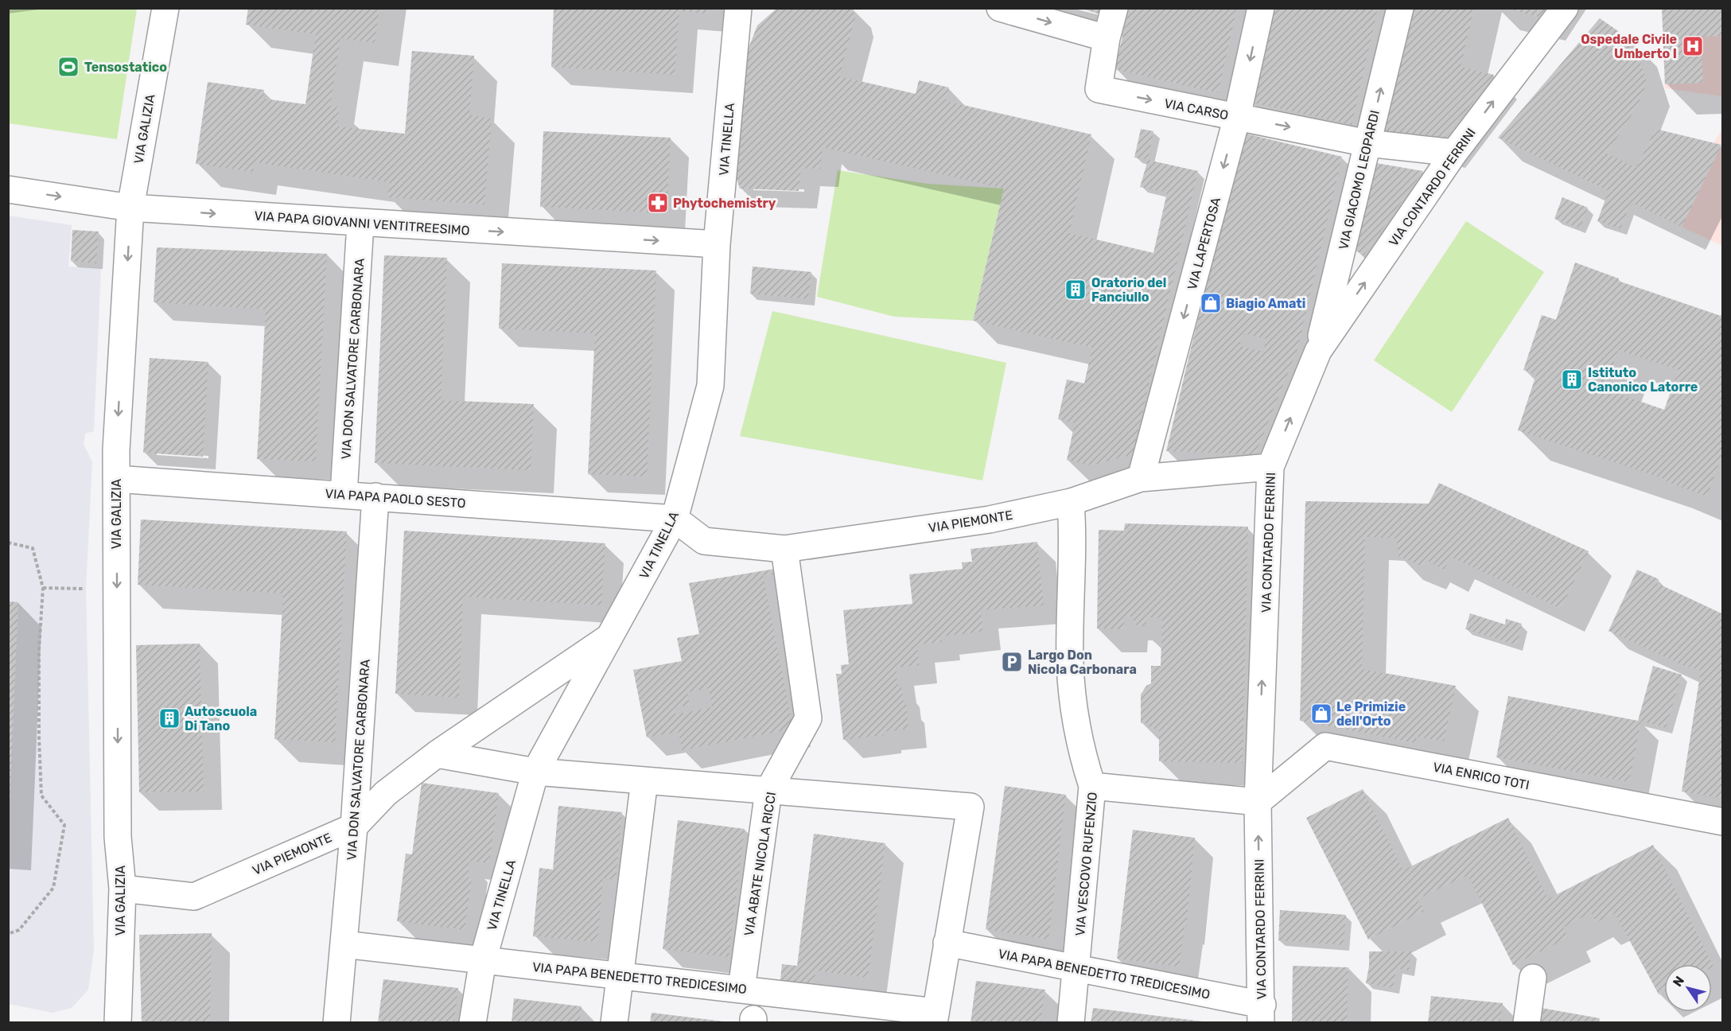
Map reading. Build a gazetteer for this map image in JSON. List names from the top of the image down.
{
  "streets": {
    "street": [
      "VIA CARSO",
      "VIA GALIZIA",
      "VIA TINELLA",
      "VIA GIACOMO LEOPARDI",
      "VIA CONTARDO FERRINI",
      "VIA PAPA GIOVANNI VENTITREESIMO",
      "VIA LAPERTOSA",
      "VIA DON SALVATORE CARBONARA",
      "VIA PAPA PAOLO SESTO",
      "VIA PIEMONTE",
      "VIA ENRICO TOTI",
      "VIA ABATE NICOLA RICCI",
      "VIA VESCOVO RUFENZIO",
      "VIA PAPA BENEDETTO TREDICESIMO"
    ]
  },
  "crossings": [
    ["VIA CARSO", "VIA GIACOMO LEOPARDI"],
    ["VIA CARSO", "VIA CONTARDO FERRINI"],
    ["VIA CARSO", "VIA LAPERTOSA"],
    ["VIA GALIZIA", "VIA PAPA GIOVANNI VENTITREESIMO"],
    ["VIA GALIZIA", "VIA PAPA PAOLO SESTO"],
    ["VIA GALIZIA", "VIA PIEMONTE"],
    ["VIA TINELLA", "VIA PAPA GIOVANNI VENTITREESIMO"],
    ["VIA TINELLA", "VIA PAPA PAOLO SESTO"],
    ["VIA TINELLA", "VIA PIEMONTE"],
    ["VIA TINELLA", "VIA PAPA BENEDETTO TREDICESIMO"],
    ["VIA GIACOMO LEOPARDI", "VIA CONTARDO FERRINI"],
    ["VIA CONTARDO FERRINI", "VIA PIEMONTE"],
    ["VIA CONTARDO FERRINI", "VIA ENRICO TOTI"],
    ["VIA CONTARDO FERRINI", "VIA VESCOVO RUFENZIO"],
    ["VIA CONTARDO FERRINI", "VIA PAPA BENEDETTO TREDICESIMO"],
    ["VIA PAPA GIOVANNI VENTITREESIMO", "VIA DON SALVATORE CARBONARA"],
    ["VIA LAPERTOSA", "VIA PIEMONTE"],
    ["VIA DON SALVATORE CARBONARA", "VIA PAPA PAOLO SESTO"],
    ["VIA DON SALVATORE CARBONARA", "VIA PIEMONTE"],
    ["VIA DON SALVATORE CARBONARA", "VIA PAPA BENEDETTO TREDICESIMO"],
    ["VIA PAPA PAOLO SESTO", "VIA PIEMONTE"],
    ["VIA PIEMONTE", "VIA ABATE NICOLA RICCI"],
    ["VIA ENRICO TOTI", "VIA VESCOVO RUFENZIO"],
    ["VIA ABATE NICOLA RICCI", "VIA PAPA BENEDETTO TREDICESIMO"],
    ["VIA VESCOVO RUFENZIO", "VIA PAPA BENEDETTO TREDICESIMO"]
  ],
  "one_way": [
    "VIA CARSO",
    "VIA GALIZIA",
    "VIA GIACOMO LEOPARDI",
    "VIA CONTARDO FERRINI",
    "VIA PAPA GIOVANNI VENTITREESIMO",
    "VIA LAPERTOSA"
  ],
  "places": {
    "hospital": ["Ospedale Civile Umberto I"],
    "sports": ["Tensostatico"],
    "pharmacy": ["Phytochemistry"],
    "building": ["Oratorio del Fanciullo", "Istituto Canonico Latorre", "Autoscuola Di Tano"],
    "shop": ["Biagio Amati", "Le Primizie dell'Orto"],
    "parking": ["Largo Don Nicola Carbonara"]
  },
  "north": "top left"
}
